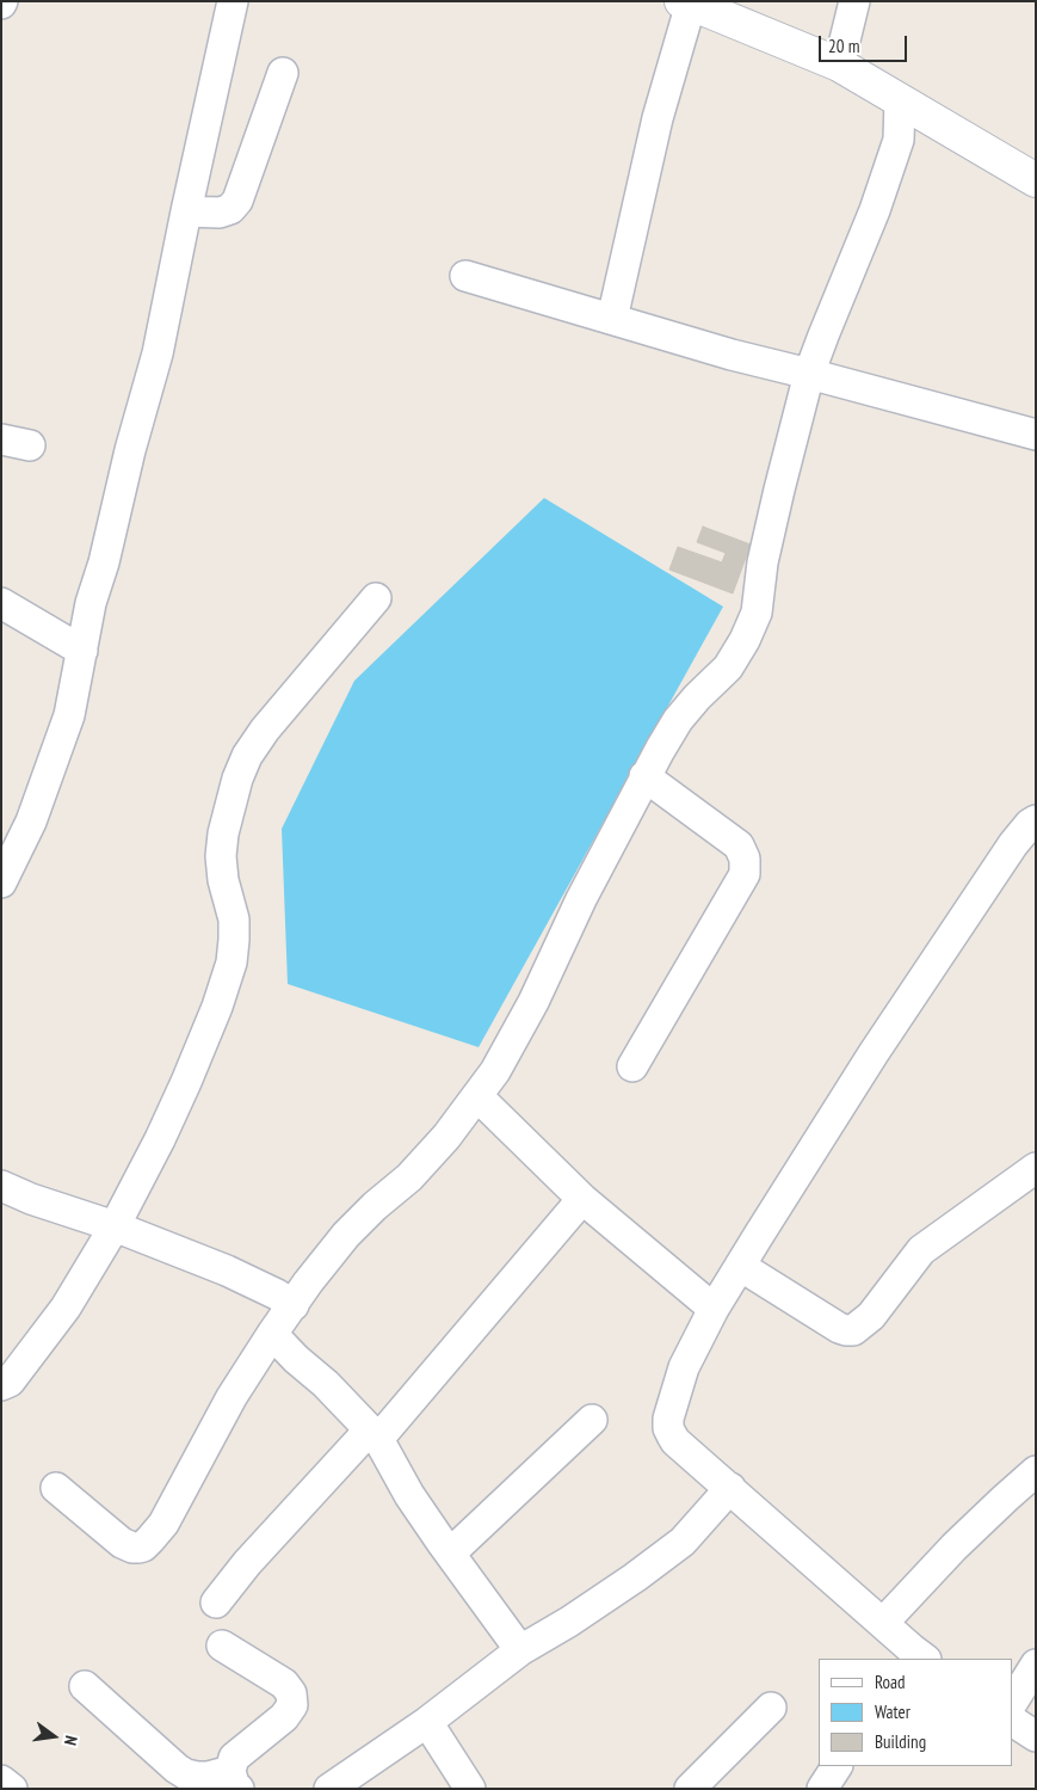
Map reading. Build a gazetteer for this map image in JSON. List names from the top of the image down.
{
  "legend": ["Road", "Water", "Building"],
  "scale_bar": "20 m",
  "north": "right"
}
